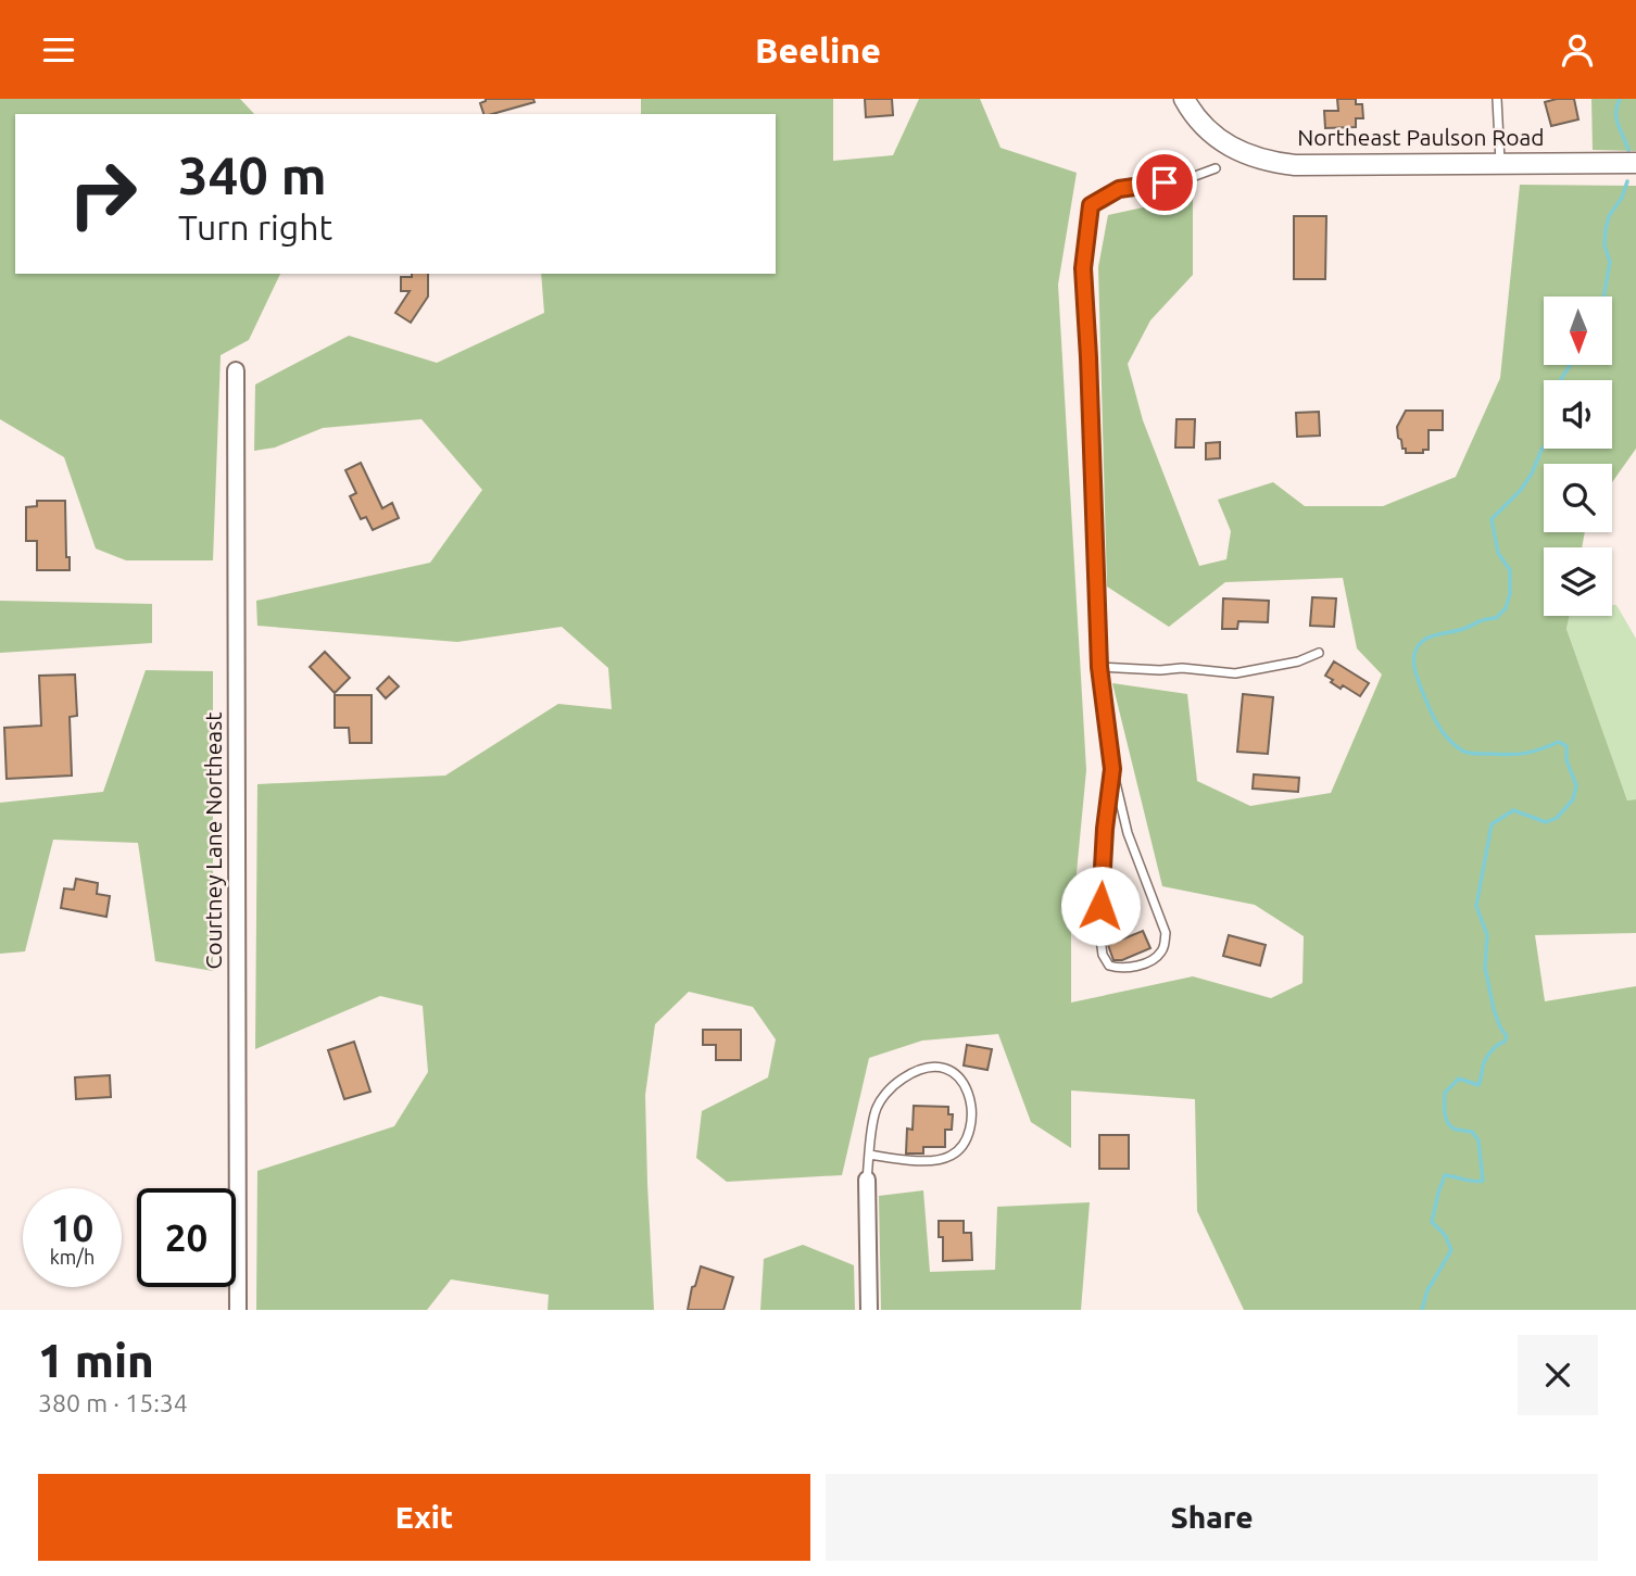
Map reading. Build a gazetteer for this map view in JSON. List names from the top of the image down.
{
  "streets": {
    "street": ["Northeast Paulson Road", "Courtney Lane Northeast"]
  },
  "north": "bottom",
  "page": {
    "header": "Beeline",
    "turn": ["340 m", "Turn right"],
    "speed": "10 km/h",
    "limit": "20",
    "heading": ["1 min", "380 m · 15:34"],
    "buttons": ["Exit", "Share"]
  }
}
